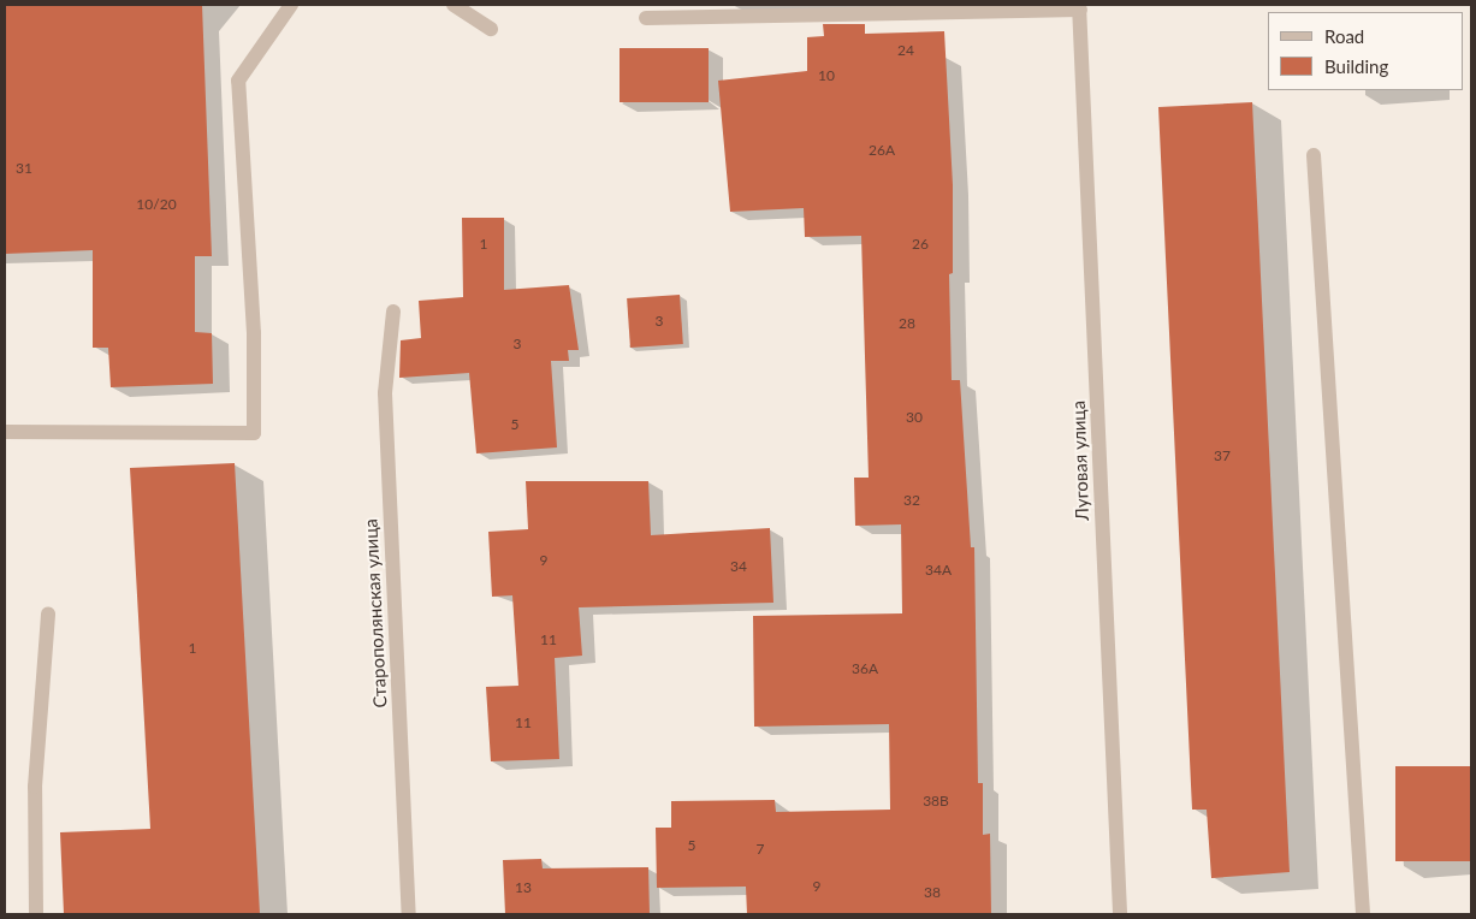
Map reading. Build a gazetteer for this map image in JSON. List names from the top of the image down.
{
  "streets": {
    "street": ["Луговая улица", "Старополянская улица"]
  },
  "house_numbers": [
    "24",
    "10",
    "26А",
    "31",
    "10/20",
    "1",
    "26",
    "3",
    "28",
    "3",
    "30",
    "5",
    "37",
    "32",
    "9",
    "34",
    "34А",
    "11",
    "1",
    "36А",
    "11",
    "38В",
    "5",
    "7",
    "9",
    "13",
    "38"
  ],
  "legend": ["Road", "Building"]
}
